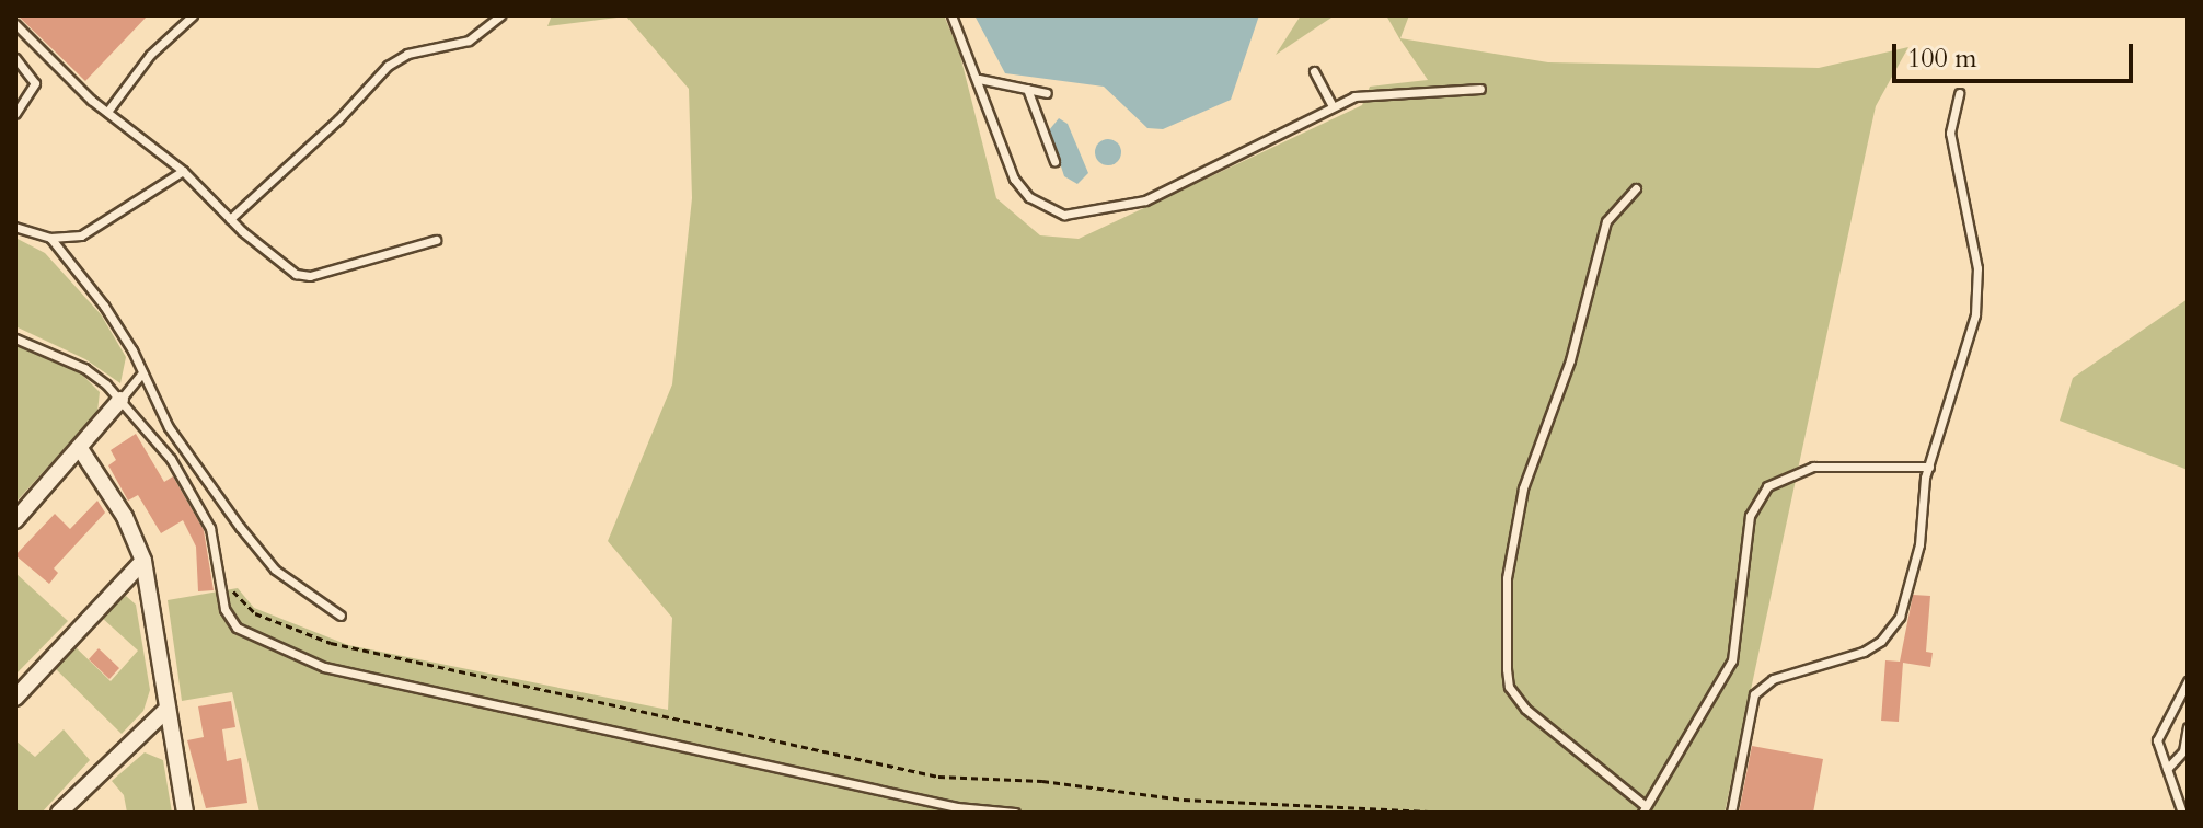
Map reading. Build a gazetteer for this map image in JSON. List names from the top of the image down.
{
  "scale_bar": "100 m"
}
